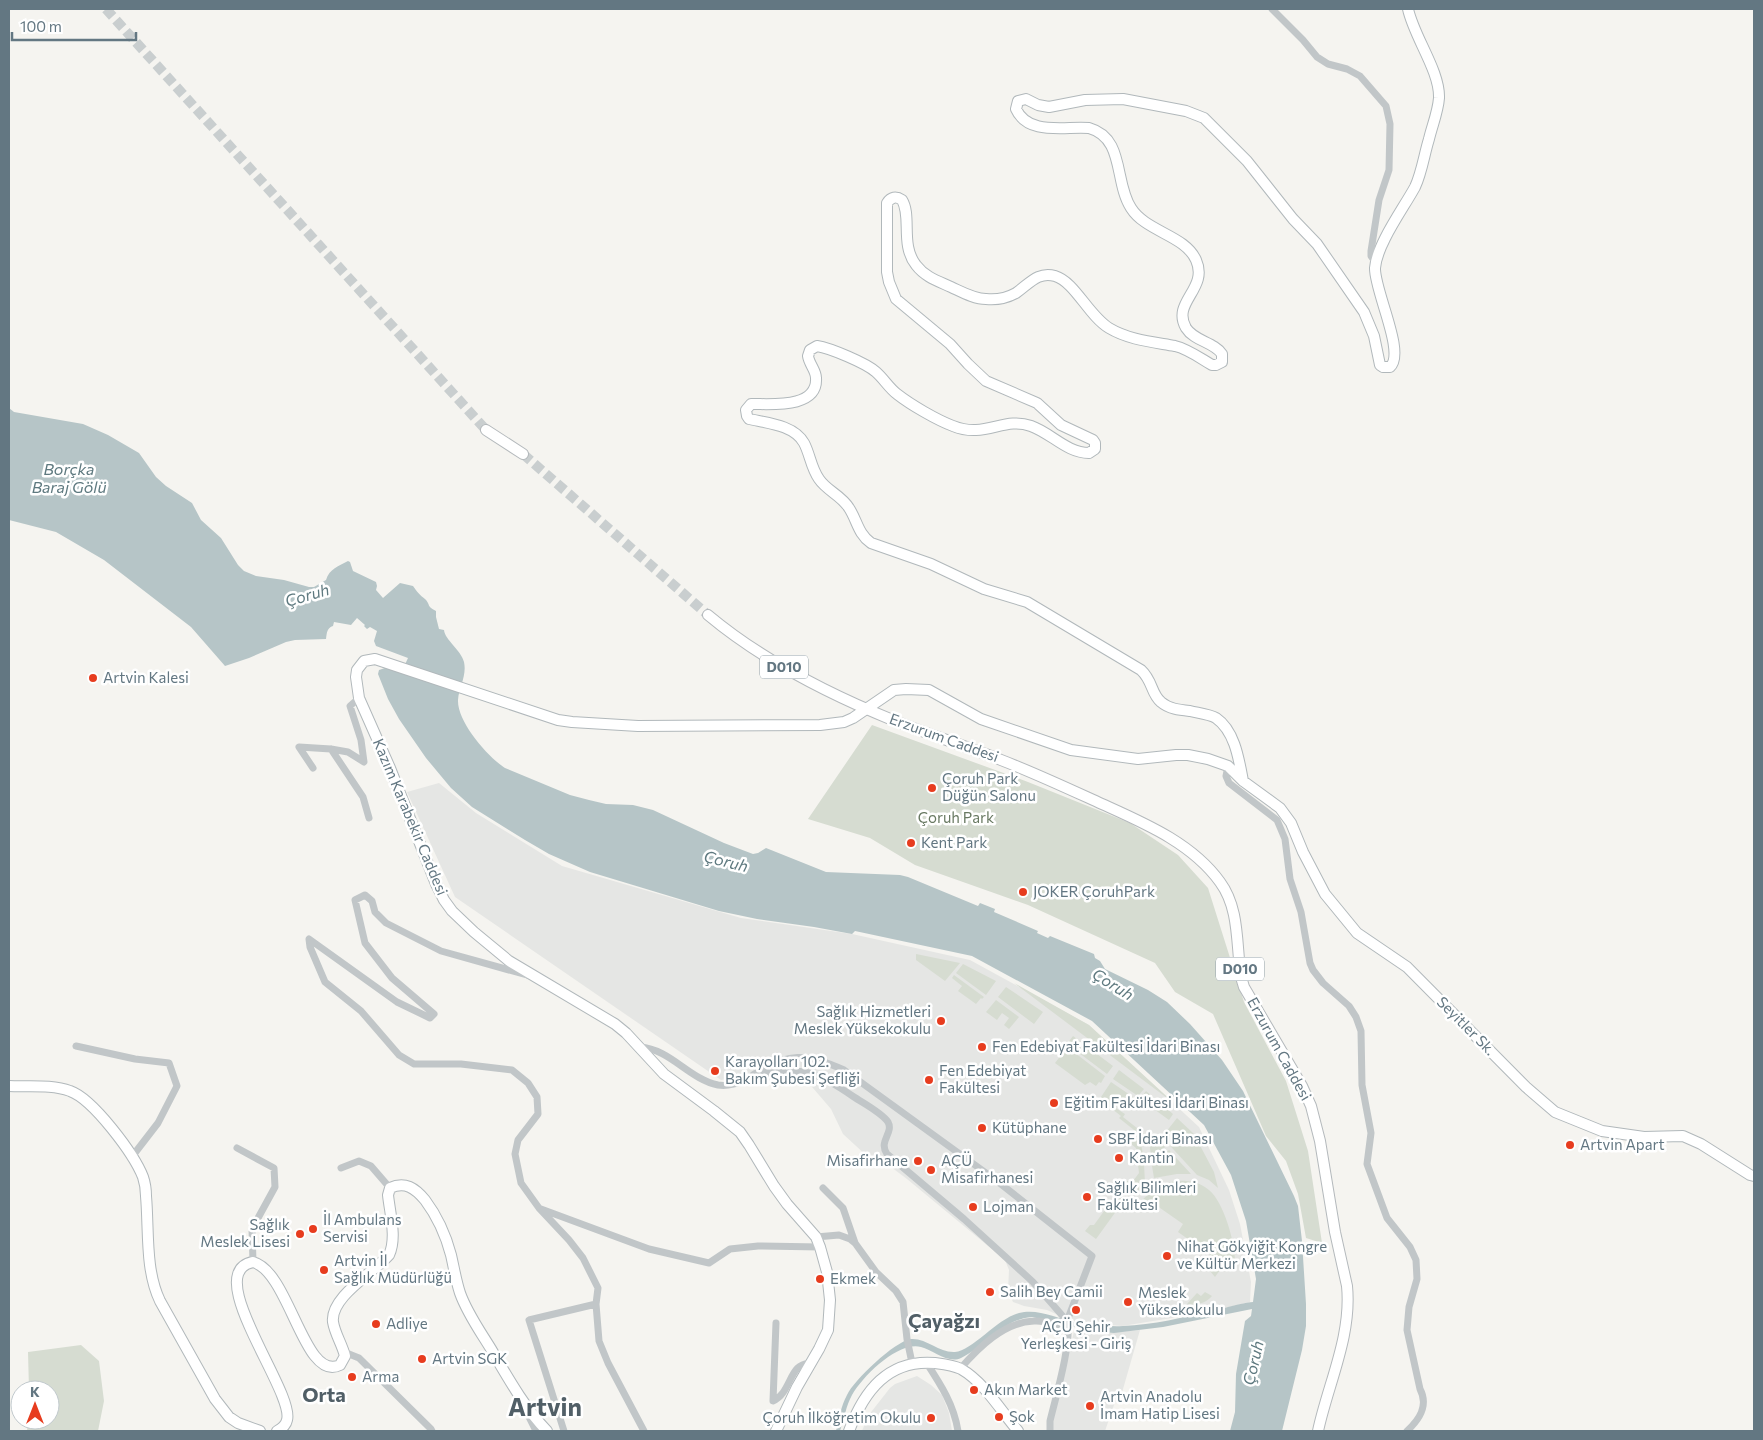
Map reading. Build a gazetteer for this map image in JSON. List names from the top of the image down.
{
  "streets": {
    "street": [
      "D010",
      "Erzurum Caddesi",
      "Kazım Karabekir Caddesi",
      "Seyitler Sk."
    ]
  },
  "crossings": [
    ["D010", "Erzurum Caddesi"],
    ["D010", "Kazım Karabekir Caddesi"],
    ["Erzurum Caddesi", "Kazım Karabekir Caddesi"],
    ["Kazım Karabekir Caddesi", "Seyitler Sk."]
  ],
  "districts": ["Çayağzı", "Orta", "Artvin"],
  "water": ["Borçka Baraj Gölü", "Çoruh"],
  "parks": ["Çoruh Park"],
  "places": [
    "Artvin Kalesi",
    "Çoruh Park Düğün Salonu",
    "Kent Park",
    "JOKER ÇoruhPark",
    "Sağlık Hizmetleri Meslek Yüksekokulu",
    "Fen Edebiyat Fakültesi İdari Binası",
    "Karayolları 102. Bakım Şubesi Şefliği",
    "Fen Edebiyat Fakültesi",
    "Eğitim Fakültesi İdari Binası",
    "Kütüphane",
    "SBF İdari Binası",
    "Artvin Apart",
    "Kantin",
    "Misafirhane",
    "AÇÜ Misafirhanesi",
    "Sağlık Bilimleri Fakültesi",
    "Lojman",
    "İl Ambulans Servisi",
    "Sağlık Meslek Lisesi",
    "Nihat Gökyiğit Kongre ve Kültür Merkezi",
    "Artvin İl Sağlık Müdürlüğü",
    "Ekmek",
    "Salih Bey Camii",
    "Meslek Yüksekokulu",
    "AÇÜ Şehir Yerleşkesi - Giriş",
    "Adliye",
    "Artvin SGK",
    "Arma",
    "Akın Market",
    "Artvin Anadolu İmam Hatip Lisesi",
    "Şok",
    "Çoruh İlköğretim Okulu"
  ],
  "scale_bar": "100 m",
  "north": "top"
}
